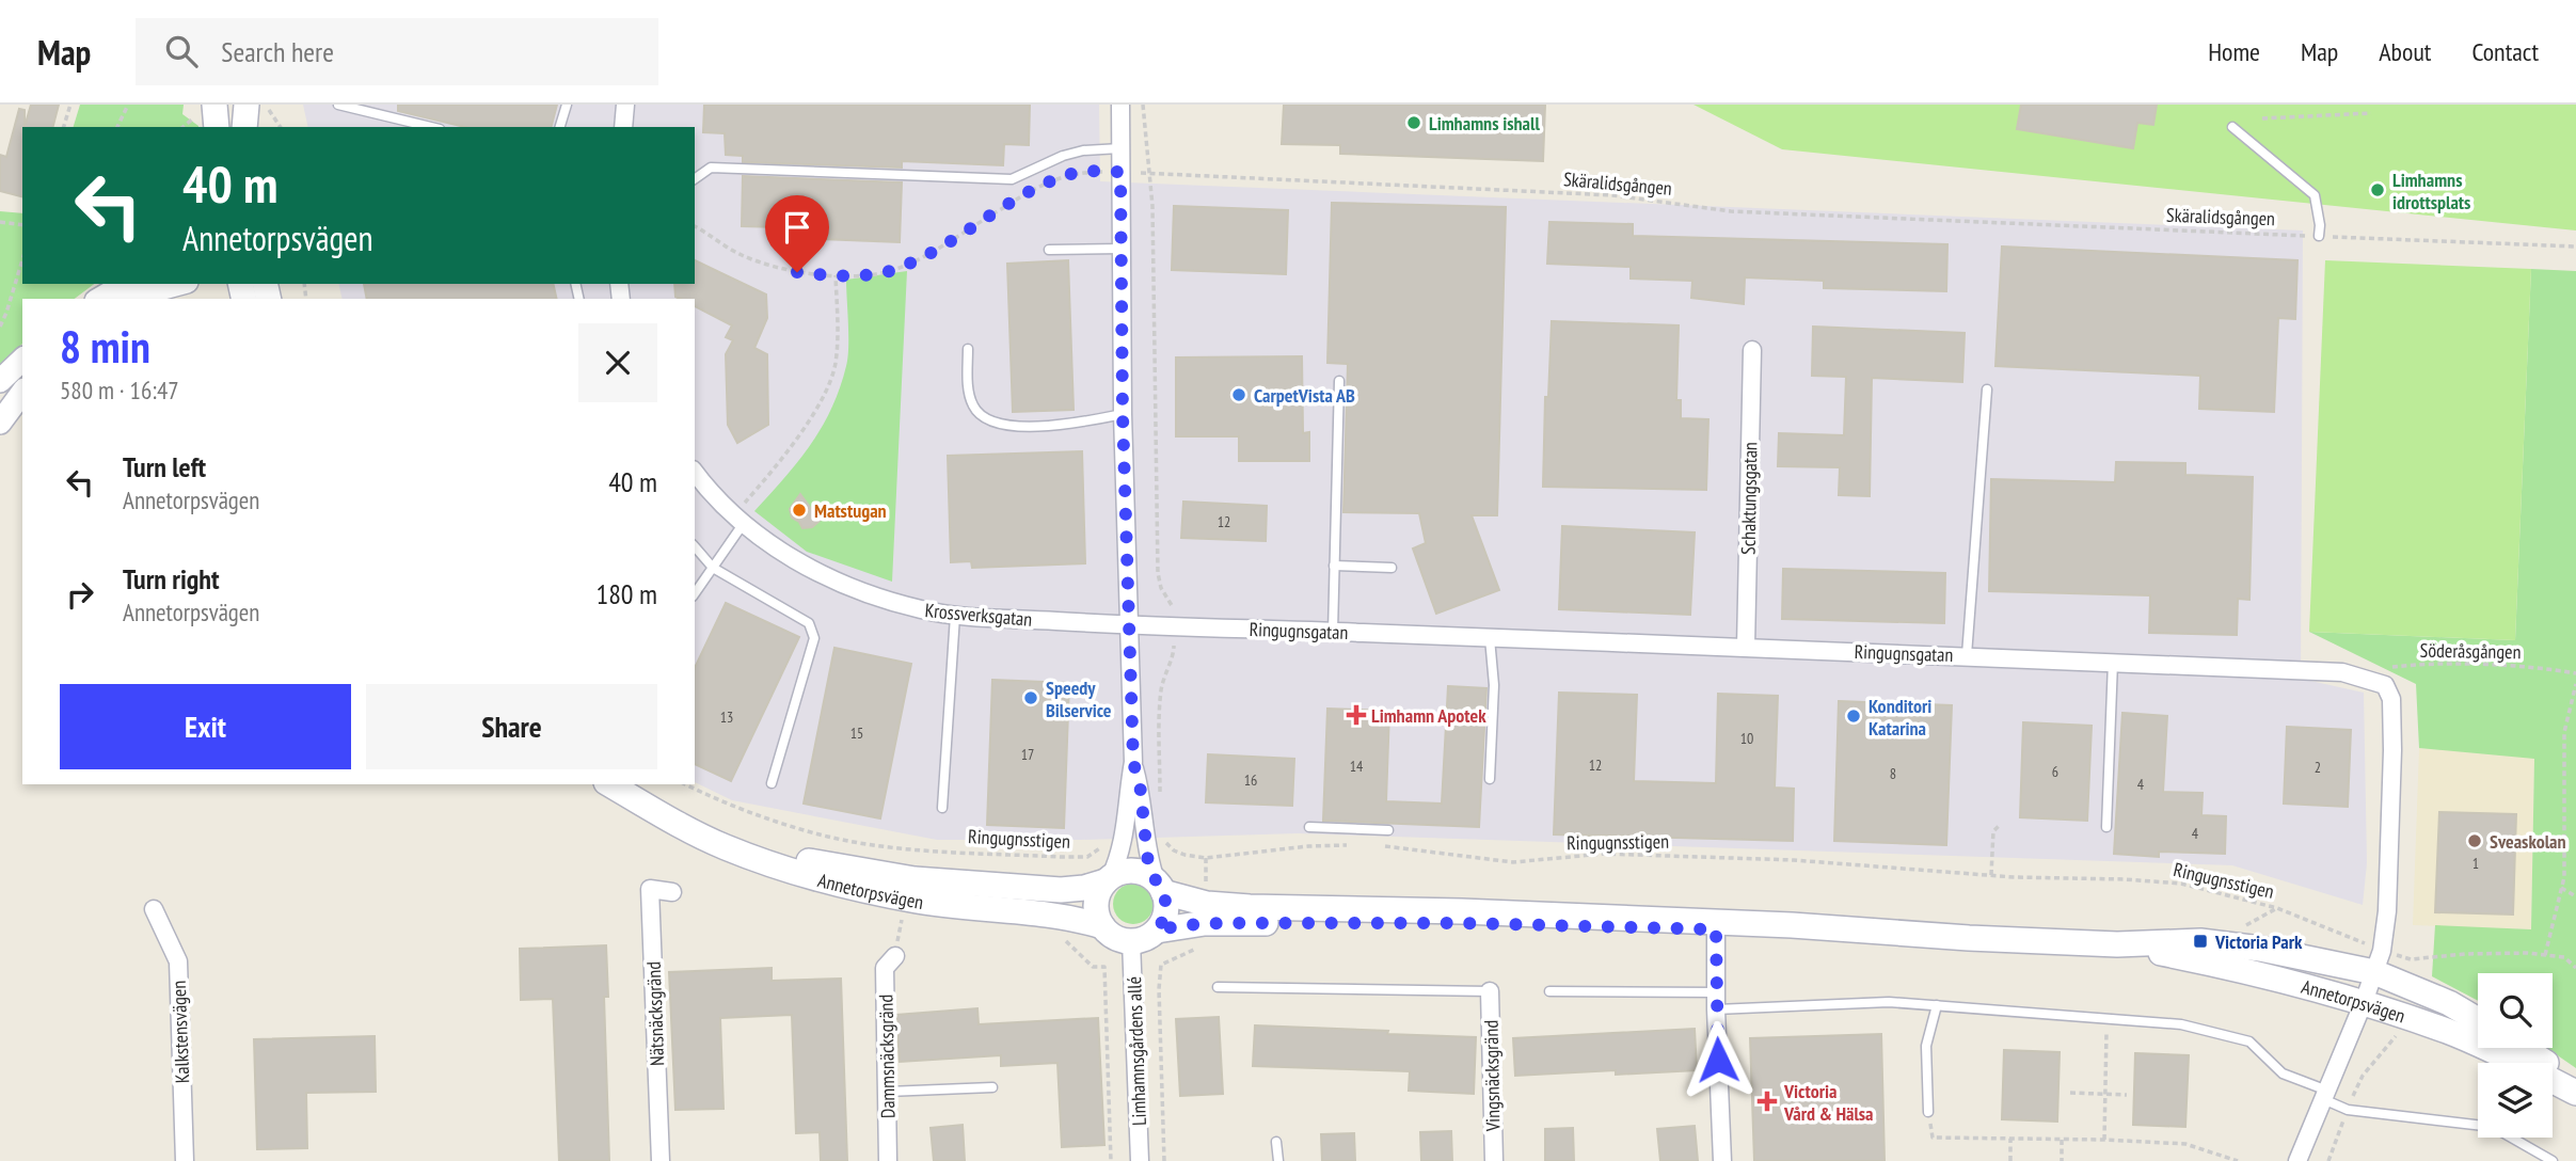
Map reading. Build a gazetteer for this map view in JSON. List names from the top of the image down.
{
  "streets": {
    "main road": ["Annetorpsvägen"],
    "street": [
      "Schaktungsgatan",
      "Krossverksgatan",
      "Ringugnsgatan",
      "Nätsnäcksgränd",
      "Kalkstensvägen",
      "Limhamnsgårdens allé",
      "Dammsnäcksgränd",
      "Vingsnäcksgränd"
    ],
    "path": ["Skäralidsgången", "Söderåsgången", "Ringugnsstigen"]
  },
  "crossings": [
    ["Schaktungsgatan", "Ringugnsgatan"],
    ["Krossverksgatan", "Ringugnsgatan"],
    ["Ringugnsgatan", "Söderåsgången"],
    ["Ringugnsstigen", "Annetorpsvägen"],
    ["Annetorpsvägen", "Limhamnsgårdens allé"]
  ],
  "places": {
    "other": [
      "Limhamns ishall",
      "Limhamns idrottsplats",
      "CarpetVista AB",
      "Matstugan",
      "Speedy Bilservice",
      "Konditori Katarina",
      "Sveaskolan"
    ],
    "health": ["Limhamn Apotek", "Victoria Vård & Hälsa"],
    "transit": ["Victoria Park"]
  },
  "house_numbers": [
    "12",
    "13",
    "15",
    "10",
    "17",
    "12",
    "14",
    "2",
    "6",
    "8",
    "16",
    "4",
    "4",
    "1"
  ],
  "page": {
    "header": "Map",
    "search": "Search here",
    "nav": [
      "Home",
      "Map",
      "About",
      "Contact"
    ],
    "turn": ["40 m", "Annetorpsvägen"],
    "heading": ["8 min", "580 m · 16:47"],
    "list": [
      {
        "name": "Turn left",
        "note": "Annetorpsvägen",
        "value": "40 m"
      },
      {
        "name": "Turn right",
        "note": "Annetorpsvägen",
        "value": "180 m"
      }
    ],
    "buttons": ["Exit", "Share"]
  }
}
